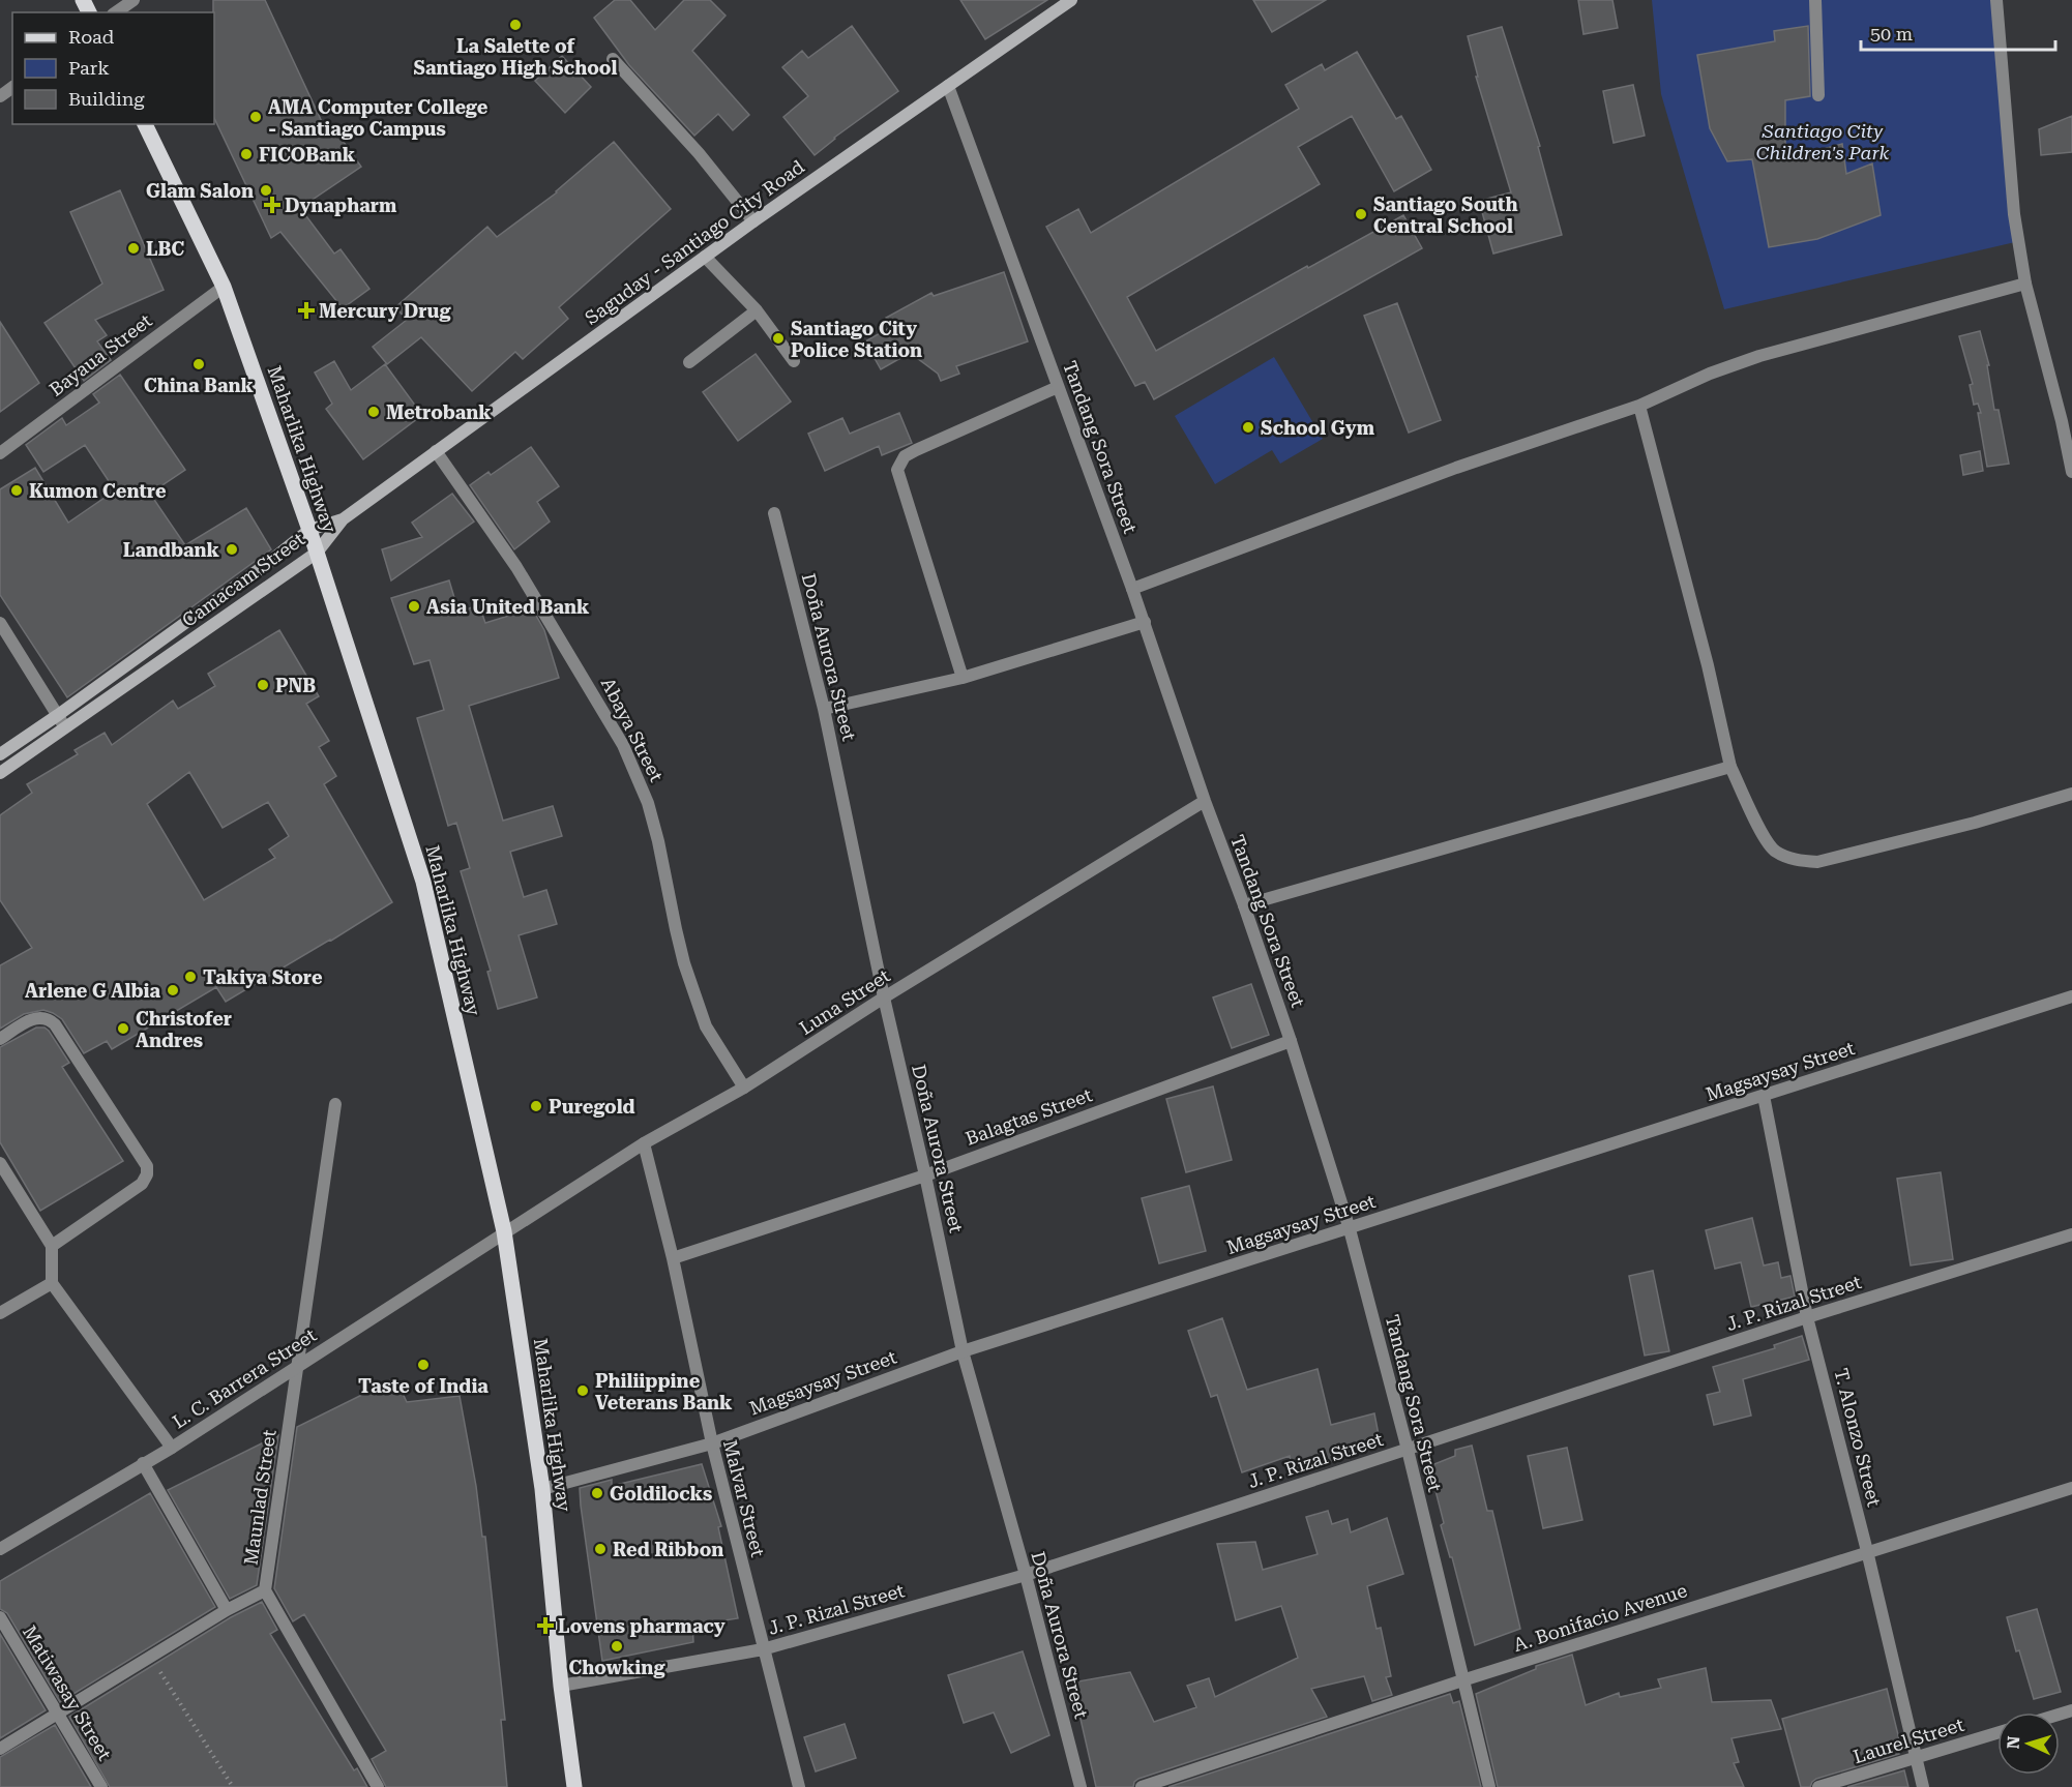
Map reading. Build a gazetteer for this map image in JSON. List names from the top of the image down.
{
  "streets": {
    "main road": ["Saguday - Santiago City Road", "Maharlika Highway", "Camacam Street"],
    "street": [
      "Bayaua Street",
      "Tandang Sora Street",
      "Doña Aurora Street",
      "Abaya Street",
      "Luna Street",
      "Magsaysay Street",
      "Balagtas Street",
      "J. P. Rizal Street",
      "L. C. Barrera Street",
      "T. Alonzo Street",
      "Maunlad Street",
      "Malvar Street",
      "A. Bonifacio Avenue",
      "Matiwasay Street",
      "Laurel Street"
    ]
  },
  "crossings": [
    ["Saguday - Santiago City Road", "Tandang Sora Street"],
    ["Saguday - Santiago City Road", "Camacam Street"],
    ["Saguday - Santiago City Road", "Abaya Street"],
    ["Bayaua Street", "Maharlika Highway"],
    ["Tandang Sora Street", "Luna Street"],
    ["Tandang Sora Street", "Magsaysay Street"],
    ["Tandang Sora Street", "Balagtas Street"],
    ["Tandang Sora Street", "J. P. Rizal Street"],
    ["Tandang Sora Street", "A. Bonifacio Avenue"],
    ["Maharlika Highway", "Camacam Street"],
    ["Maharlika Highway", "Luna Street"],
    ["Maharlika Highway", "Magsaysay Street"],
    ["Maharlika Highway", "J. P. Rizal Street"],
    ["Maharlika Highway", "L. C. Barrera Street"],
    ["Doña Aurora Street", "Luna Street"],
    ["Doña Aurora Street", "Magsaysay Street"],
    ["Doña Aurora Street", "Balagtas Street"],
    ["Doña Aurora Street", "J. P. Rizal Street"],
    ["Abaya Street", "Luna Street"],
    ["Luna Street", "L. C. Barrera Street"],
    ["Luna Street", "Malvar Street"],
    ["Magsaysay Street", "T. Alonzo Street"],
    ["Magsaysay Street", "Malvar Street"],
    ["Balagtas Street", "Malvar Street"],
    ["J. P. Rizal Street", "T. Alonzo Street"],
    ["J. P. Rizal Street", "Malvar Street"],
    ["T. Alonzo Street", "A. Bonifacio Avenue"],
    ["T. Alonzo Street", "Laurel Street"],
    ["Maunlad Street", "Matiwasay Street"]
  ],
  "parks": ["Santiago City Children's Park"],
  "places": {
    "other": [
      "La Salette of Santiago High School",
      "AMA Computer College - Santiago Campus",
      "FICOBank",
      "Glam Salon",
      "Santiago South Central School",
      "LBC",
      "Santiago City Police Station",
      "China Bank",
      "Metrobank",
      "School Gym",
      "Kumon Centre",
      "Landbank",
      "Asia United Bank",
      "PNB",
      "Takiya Store",
      "Arlene G Albia",
      "Christofer Andres",
      "Puregold",
      "Taste of India",
      "Philiippine Veterans Bank",
      "Goldilocks",
      "Red Ribbon",
      "Chowking"
    ],
    "health": ["Dynapharm", "Mercury Drug", "Lovens pharmacy"]
  },
  "legend": ["Road", "Park", "Building"],
  "scale_bar": "50 m",
  "north": "left"
}
